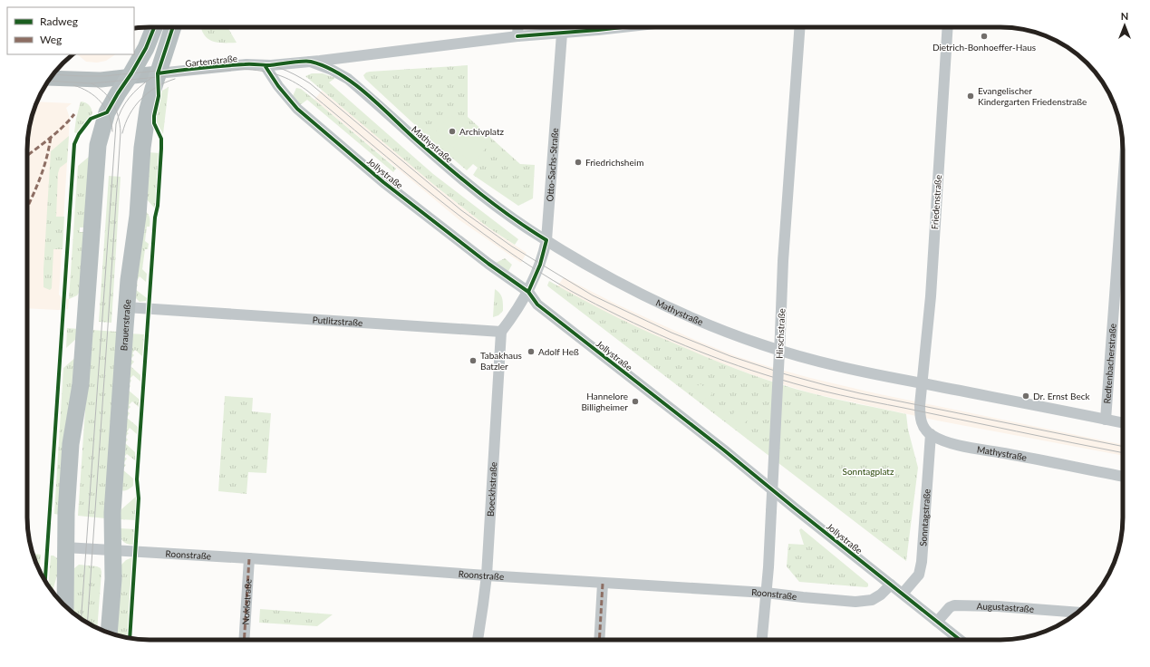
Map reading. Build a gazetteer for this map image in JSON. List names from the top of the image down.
{
  "streets": {
    "main road": ["Brauerstraße"],
    "street": [
      "Gartenstraße",
      "Mathystraße",
      "Otto-Sachs-Straße",
      "Jollystraße",
      "Friedenstraße",
      "Putlitzstraße",
      "Hirschstraße",
      "Redtenbacherstraße",
      "Boeckhstraße",
      "Sonntagstraße",
      "Roonstraße",
      "Nokkstraße",
      "Augustastraße"
    ]
  },
  "crossings": [
    ["Gartenstraße", "Mathystraße"],
    ["Gartenstraße", "Otto-Sachs-Straße"],
    ["Gartenstraße", "Jollystraße"],
    ["Gartenstraße", "Brauerstraße"],
    ["Mathystraße", "Otto-Sachs-Straße"],
    ["Mathystraße", "Friedenstraße"],
    ["Mathystraße", "Redtenbacherstraße"],
    ["Mathystraße", "Sonntagstraße"],
    ["Otto-Sachs-Straße", "Jollystraße"],
    ["Jollystraße", "Sonntagstraße"],
    ["Jollystraße", "Roonstraße"],
    ["Jollystraße", "Augustastraße"],
    ["Putlitzstraße", "Brauerstraße"],
    ["Putlitzstraße", "Boeckhstraße"],
    ["Brauerstraße", "Roonstraße"],
    ["Hirschstraße", "Roonstraße"],
    ["Boeckhstraße", "Roonstraße"],
    ["Roonstraße", "Nokkstraße"]
  ],
  "parks": ["Sonntagplatz"],
  "places": [
    "Dietrich-Bonhoeffer-Haus",
    "Evangelischer Kindergarten Friedenstraße",
    "Archivplatz",
    "Friedrichsheim",
    "Adolf Heß",
    "Tabakhaus Batzler",
    "Dr. Ernst Beck",
    "Hannelore Billigheimer"
  ],
  "legend": ["Radweg", "Weg"],
  "north": "top"
}
